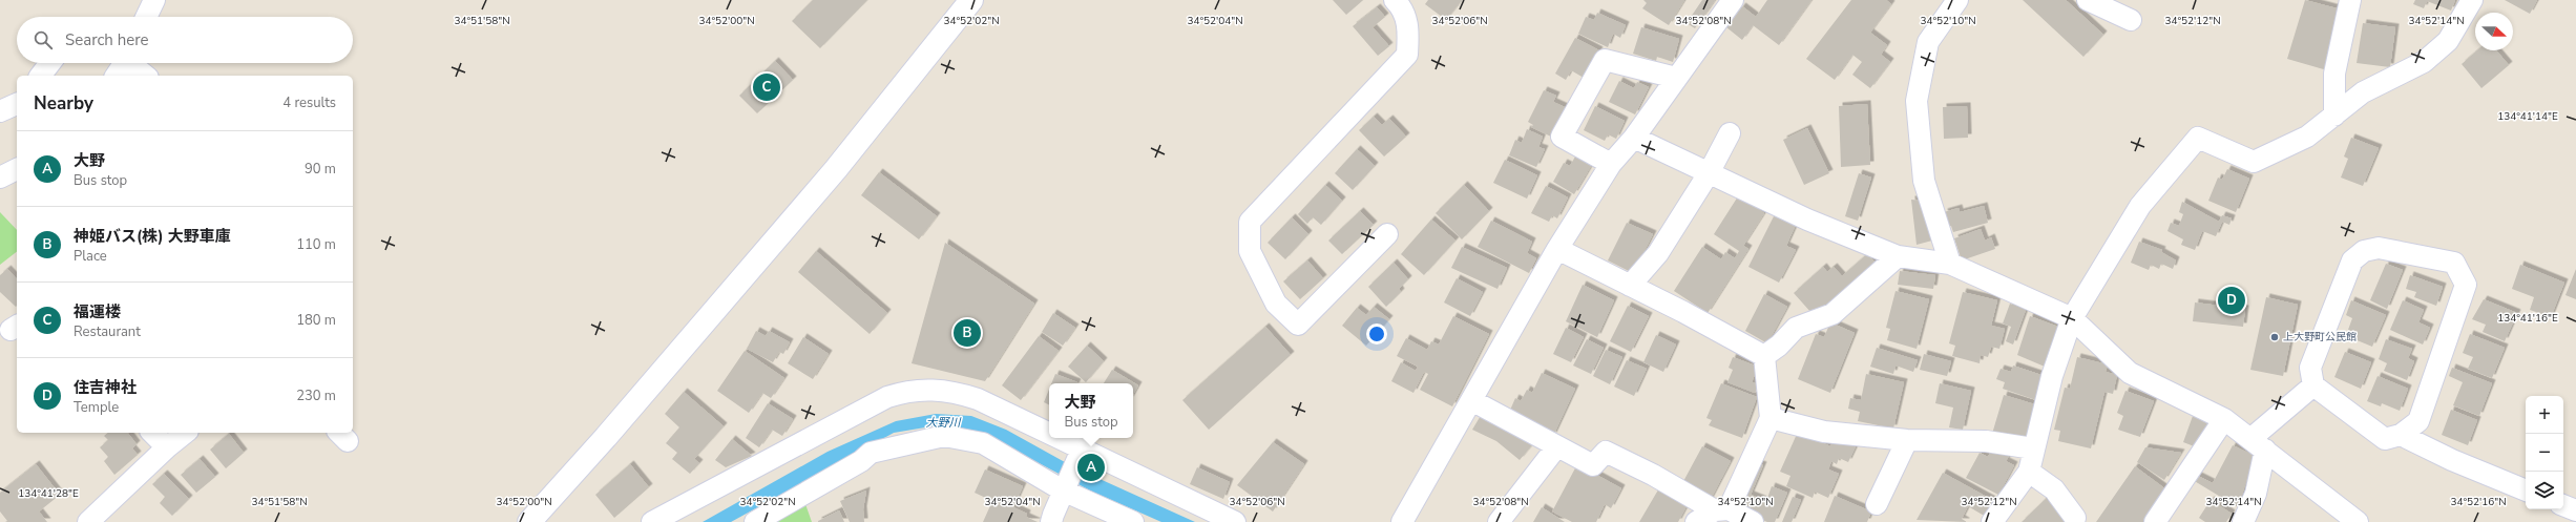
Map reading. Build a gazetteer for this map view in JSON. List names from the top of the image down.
{
  "water": ["大野川"],
  "places": ["上大野町公民館"],
  "north": "right",
  "page": {
    "search": "Search here",
    "pins": [
      "C",
      "D",
      "B",
      "A"
    ],
    "heading": ["Nearby", "4 results"],
    "list": [
      {
        "mark": "A",
        "name": "大野",
        "note": "Bus stop",
        "value": "90 m"
      },
      {
        "mark": "B",
        "name": "神姫バス(株) 大野車庫",
        "note": "Place",
        "value": "110 m"
      },
      {
        "mark": "C",
        "name": "福運楼",
        "note": "Restaurant",
        "value": "180 m"
      },
      {
        "mark": "D",
        "name": "住吉神社",
        "note": "Temple",
        "value": "230 m"
      }
    ],
    "popup": ["大野", "Bus stop"],
    "map_buttons": ["+", "−"]
  },
  "coordinates": [
    "34°52'12\"N",
    "34°51'58\"N",
    "34°52'00\"N",
    "34°52'02\"N",
    "34°52'04\"N",
    "34°52'06\"N",
    "34°52'08\"N",
    "34°52'10\"N",
    "34°52'14\"N",
    "134°41'14\"E",
    "134°41'16\"E",
    "134°41'28\"E",
    "34°52'16\"N"
  ]
}
